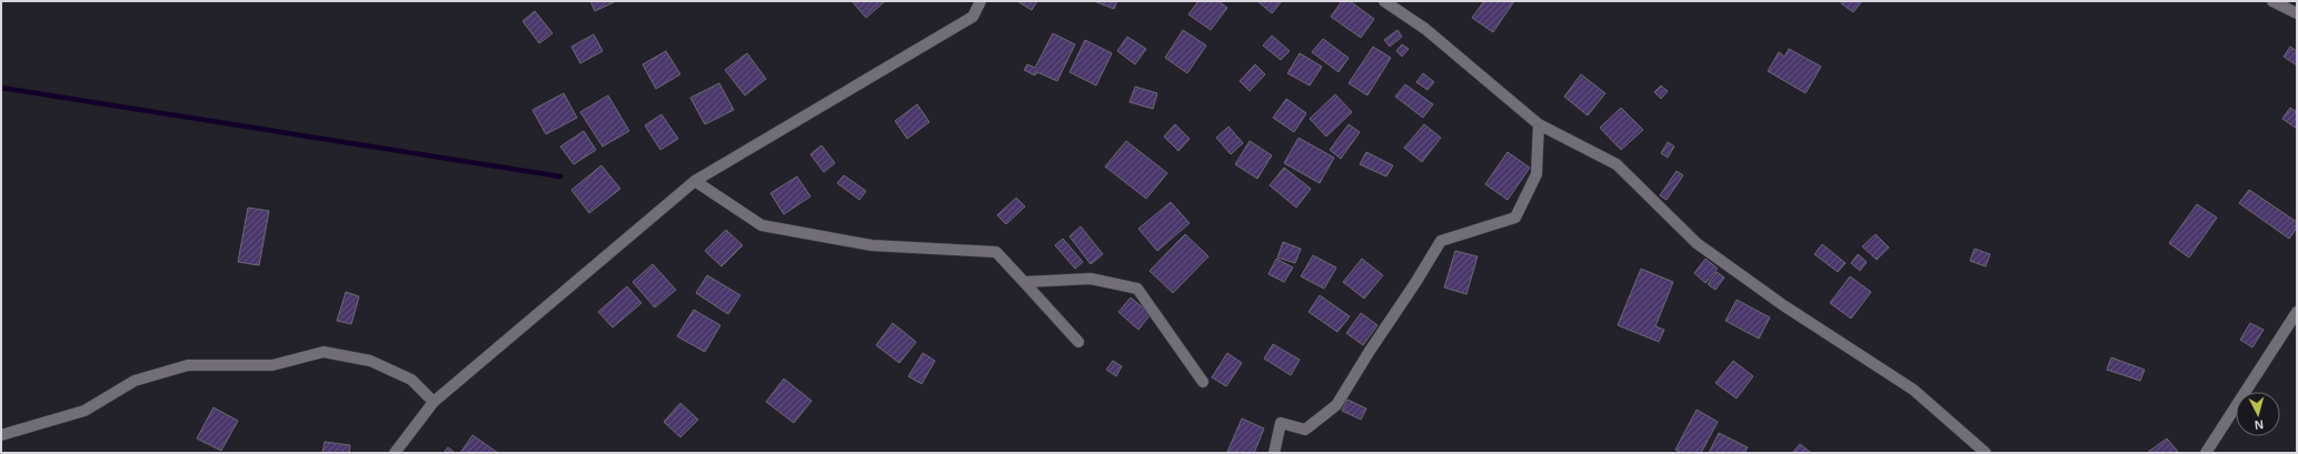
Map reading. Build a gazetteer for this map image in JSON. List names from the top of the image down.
{
  "north": "bottom"
}
